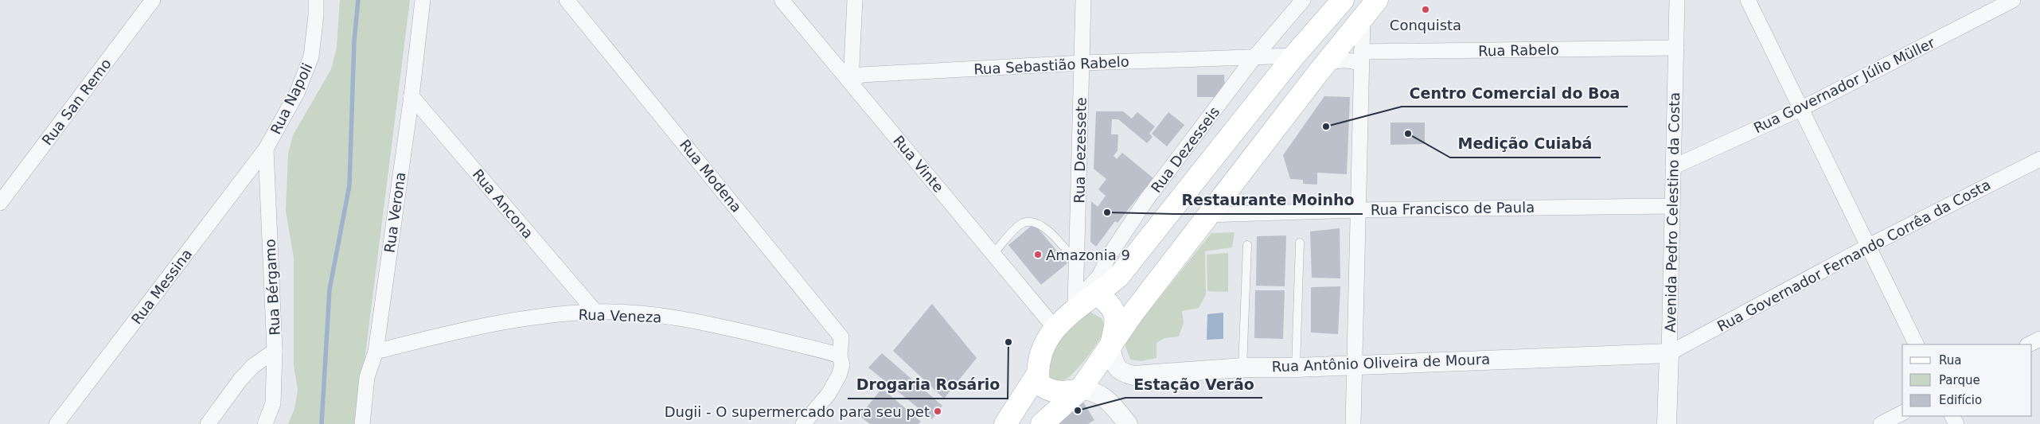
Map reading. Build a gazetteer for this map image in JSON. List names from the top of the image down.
{
  "streets": {
    "street": [
      "Rua Rabelo",
      "Rua Sebastião Rabelo",
      "Rua Governador Júlio Müller",
      "Rua Napoli",
      "Rua San Remo",
      "Rua Dezesseis",
      "Rua Dezessete",
      "Rua Vinte",
      "Rua Modena",
      "Rua Ancona",
      "Rua Francisco de Paula",
      "Rua Verona",
      "Avenida Pedro Celestino da Costa",
      "Rua Governador Fernando Corrêa da Costa",
      "Rua Messina",
      "Rua Bérgamo",
      "Rua Veneza",
      "Rua Antônio Oliveira de Moura"
    ]
  },
  "crossings": [
    ["Rua Rabelo", "Avenida Pedro Celestino da Costa"],
    ["Rua Sebastião Rabelo", "Rua Dezesseis"],
    ["Rua Sebastião Rabelo", "Rua Dezessete"],
    ["Rua Sebastião Rabelo", "Rua Vinte"],
    ["Rua Governador Júlio Müller", "Avenida Pedro Celestino da Costa"],
    ["Rua Napoli", "Rua Messina"],
    ["Rua Napoli", "Rua Bérgamo"],
    ["Rua Dezesseis", "Rua Dezessete"],
    ["Rua Modena", "Rua Veneza"],
    ["Rua Ancona", "Rua Verona"],
    ["Rua Ancona", "Rua Veneza"],
    ["Rua Francisco de Paula", "Avenida Pedro Celestino da Costa"],
    ["Rua Verona", "Rua Veneza"],
    ["Avenida Pedro Celestino da Costa", "Rua Governador Fernando Corrêa da Costa"],
    ["Avenida Pedro Celestino da Costa", "Rua Antônio Oliveira de Moura"],
    ["Rua Governador Fernando Corrêa da Costa", "Rua Antônio Oliveira de Moura"],
    ["Rua Messina", "Rua Bérgamo"]
  ],
  "places": [
    "Conquista",
    "Centro Comercial do Boa",
    "Medição Cuiabá",
    "Restaurante Moinho",
    "Amazonia 9",
    "Drogaria Rosário",
    "Estação Verão",
    "Dugii - O supermercado para seu pet"
  ],
  "legend": ["Rua", "Parque", "Edifício"]
}
